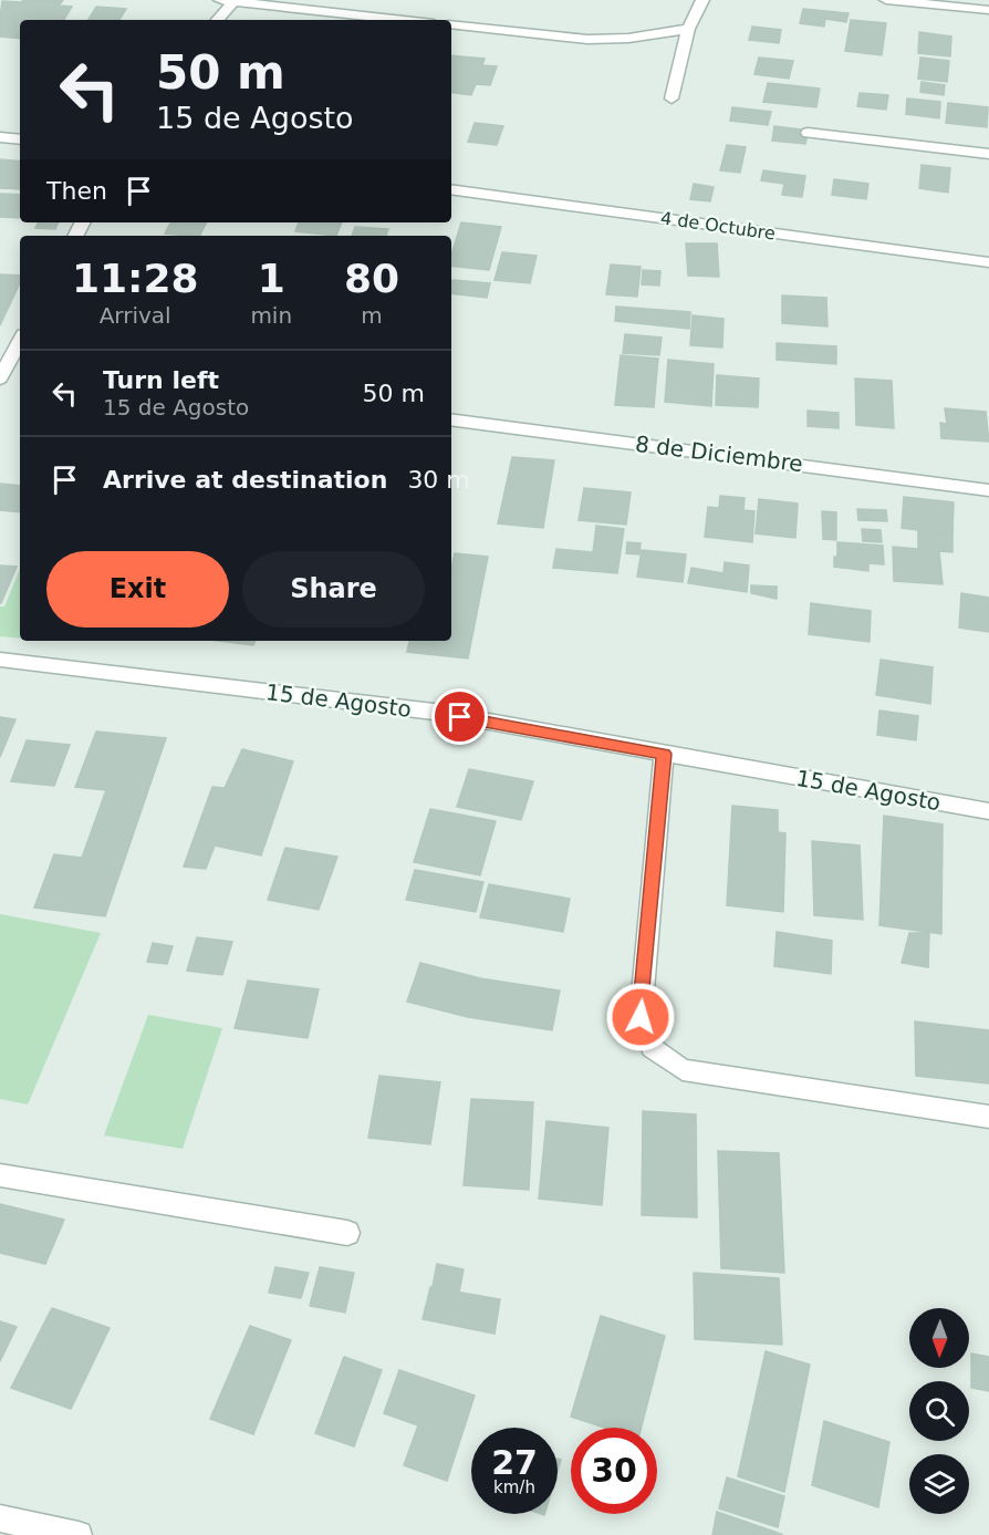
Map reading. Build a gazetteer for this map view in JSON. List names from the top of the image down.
{
  "streets": {
    "street": ["4 de Octubre", "8 de Diciembre", "15 de Agosto"]
  },
  "north": "bottom",
  "page": {
    "turn": ["50 m", "15 de Agosto"],
    "then": "Then",
    "eta": [
      "11:28",
      "Arrival",
      "1",
      "min",
      "80",
      "m"
    ],
    "list": [
      {
        "name": "Turn left",
        "note": "15 de Agosto",
        "value": "50 m"
      },
      {
        "name": "Arrive at destination",
        "value": "30 m"
      }
    ],
    "buttons": ["Exit", "Share"],
    "speed": "27 km/h",
    "limit": "30"
  }
}
